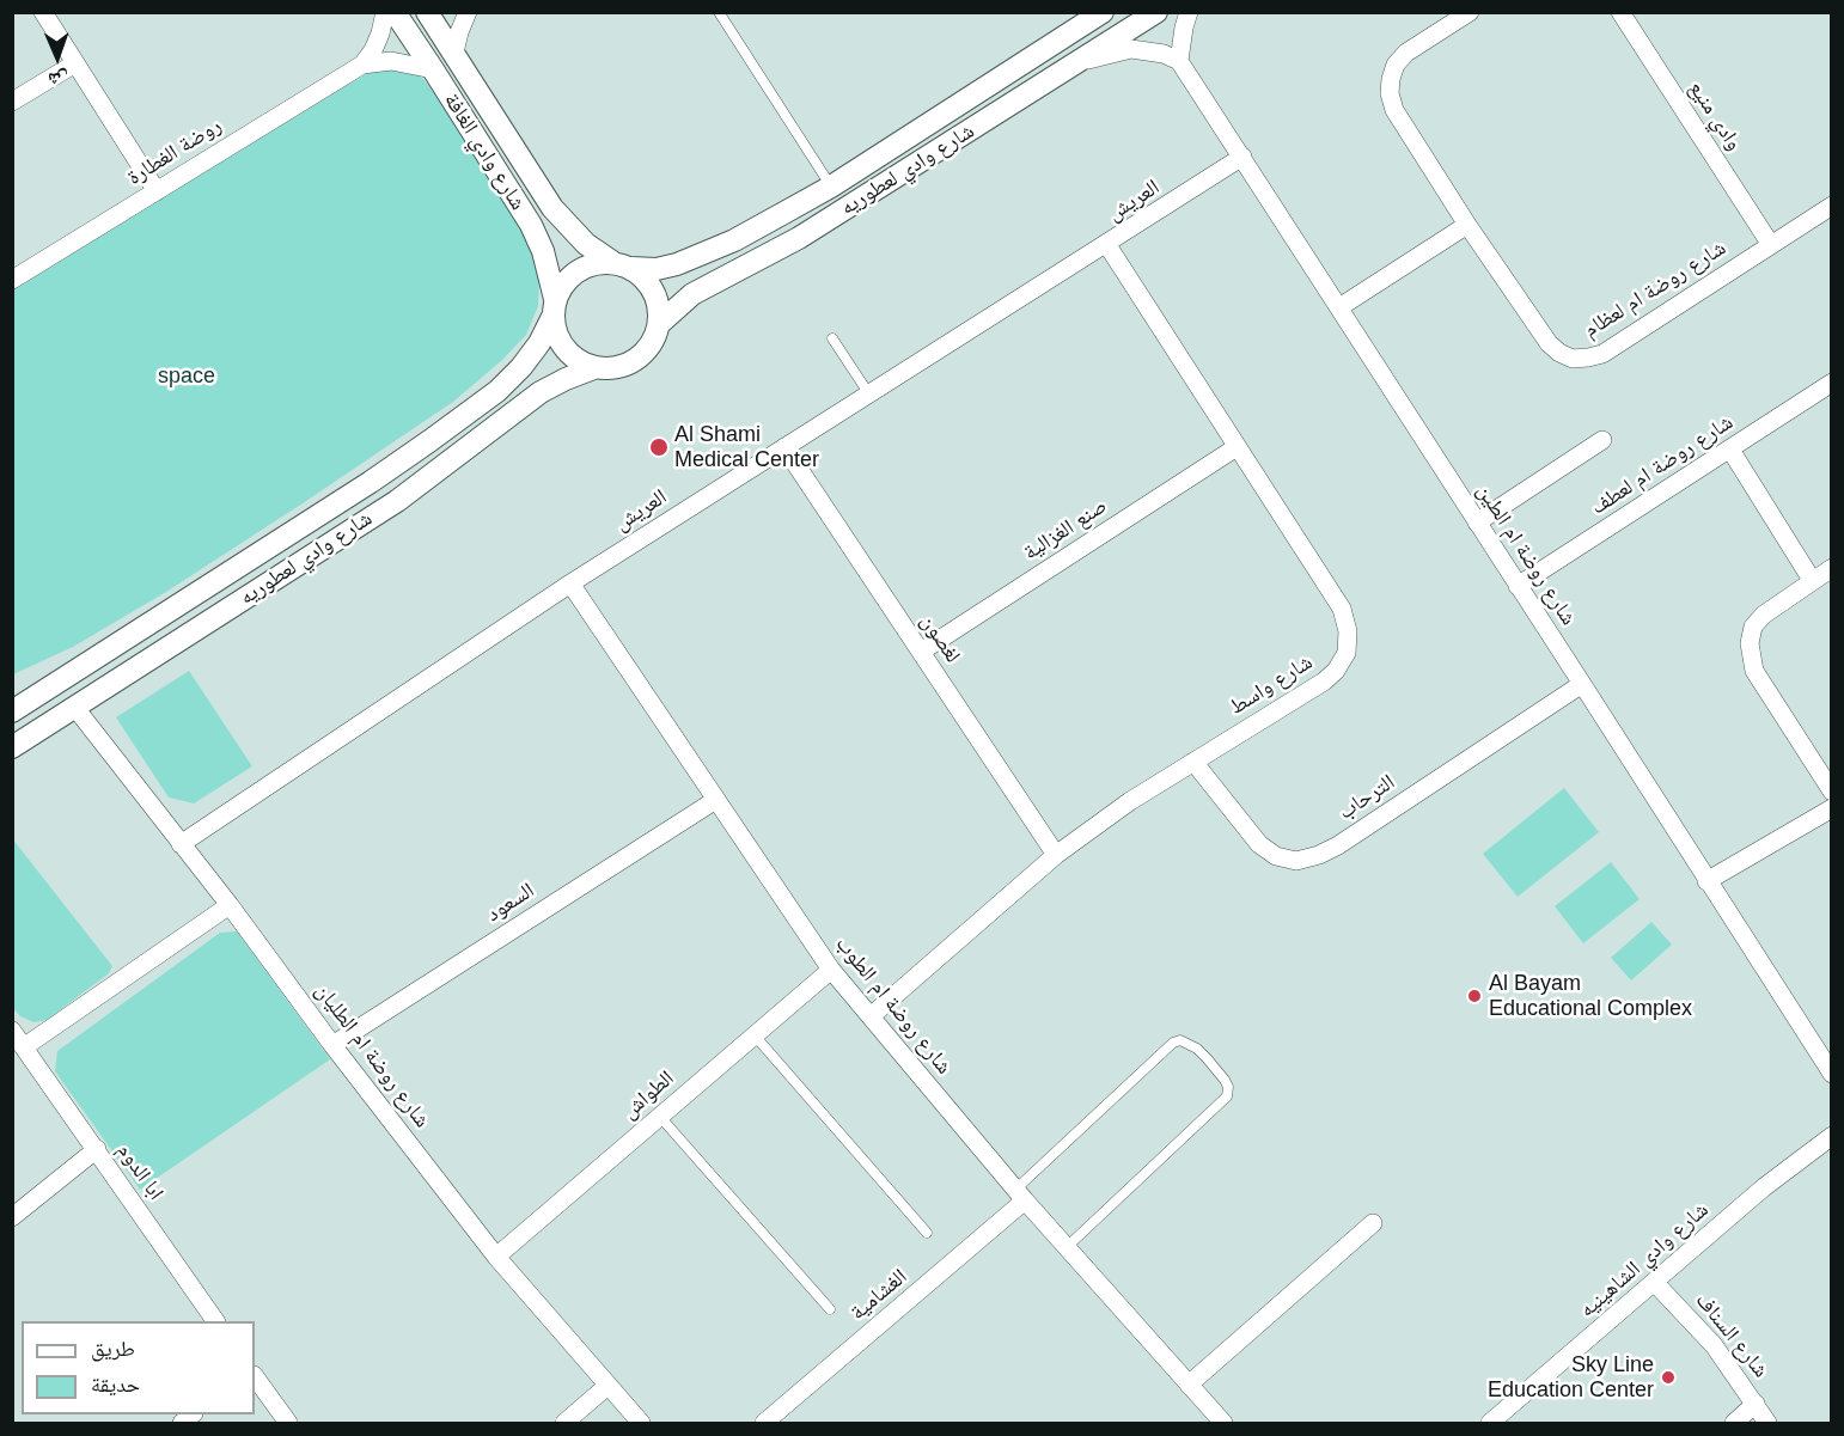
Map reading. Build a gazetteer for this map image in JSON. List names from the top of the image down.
{
  "streets": {
    "street": [
      "وادي منيع",
      "روضة الغطارة",
      "شارع وادي الغافة",
      "شارع وادي لعطوريه",
      "العريش",
      "شارع روضة ام لعظام",
      "شارع روضة ام لعطف",
      "صنع الغزالية",
      "شارع روضة ام الطين",
      "لغصون",
      "شارع واسط",
      "الترحاب",
      "السعود",
      "شارع روضة ام الطوب",
      "شارع روضة ام الطليان",
      "الطواش",
      "ابا الدوم",
      "شارع وادي الشاهينيه",
      "الغشامية",
      "شارع السناف"
    ]
  },
  "crossings": [
    ["وادي منيع", "شارع روضة ام لعظام"],
    ["روضة الغطارة", "شارع وادي الغافة"],
    ["شارع وادي الغافة", "شارع وادي لعطوريه"],
    ["شارع وادي لعطوريه", "شارع روضة ام الطليان"],
    ["العريش", "شارع روضة ام الطين"],
    ["العريش", "لغصون"],
    ["العريش", "شارع واسط"],
    ["العريش", "شارع روضة ام الطوب"],
    ["العريش", "شارع روضة ام الطليان"],
    ["شارع روضة ام لعطف", "شارع روضة ام الطين"],
    ["صنع الغزالية", "لغصون"],
    ["صنع الغزالية", "شارع واسط"],
    ["شارع روضة ام الطين", "الترحاب"],
    ["لغصون", "شارع واسط"],
    ["شارع واسط", "الترحاب"],
    ["شارع واسط", "شارع روضة ام الطوب"],
    ["السعود", "شارع روضة ام الطوب"],
    ["السعود", "شارع روضة ام الطليان"],
    ["شارع روضة ام الطوب", "الطواش"],
    ["شارع روضة ام الطوب", "الغشامية"],
    ["شارع روضة ام الطليان", "الطواش"],
    ["شارع وادي الشاهينيه", "شارع السناف"]
  ],
  "parks": ["space"],
  "places": ["Al Shami Medical Center", "Al Bayam Educational Complex", "Sky Line Education Center"],
  "legend": ["طريق", "حديقة"],
  "north": "bottom"
}
